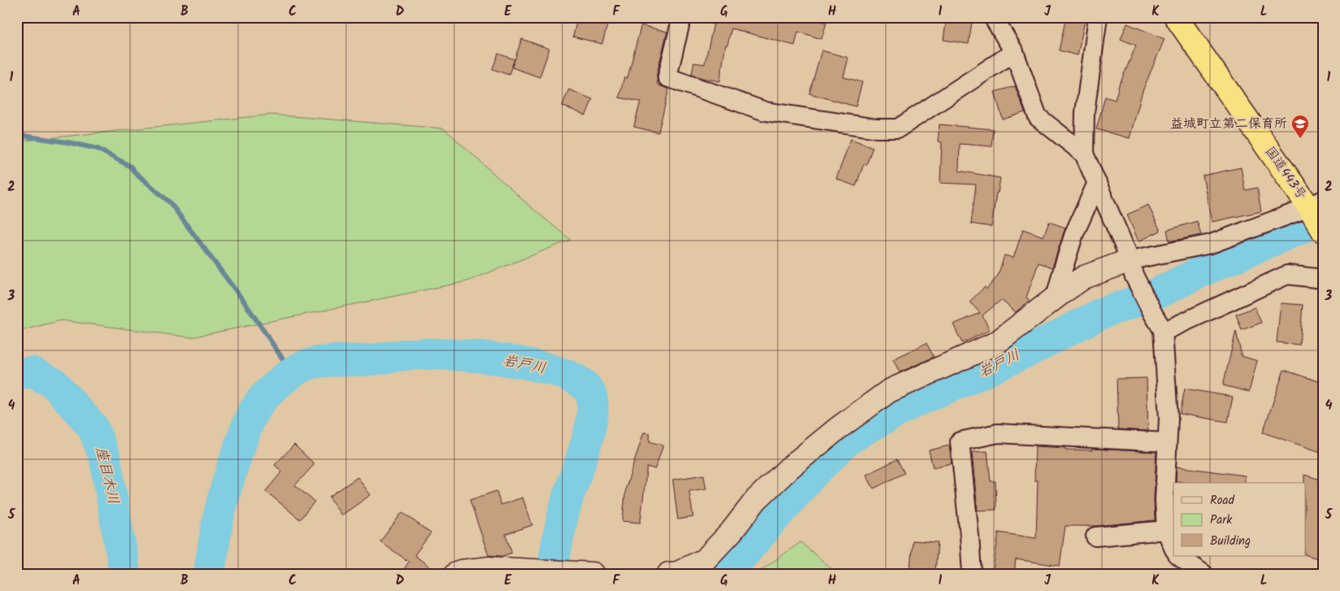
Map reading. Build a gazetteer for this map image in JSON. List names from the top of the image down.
{
  "streets": {
    "highway": ["国道443号"]
  },
  "water": ["岩戸川", "座目木川"],
  "places": {
    "school or university": ["益城町立第二保育所"]
  },
  "legend": ["Road", "Park", "Building"],
  "grid": {
    "columns": [
      "A",
      "B",
      "C",
      "D",
      "E",
      "F",
      "G",
      "H",
      "I",
      "J",
      "K",
      "L"
    ],
    "rows": [
      "1",
      "2",
      "3",
      "4",
      "5"
    ]
  }
}
